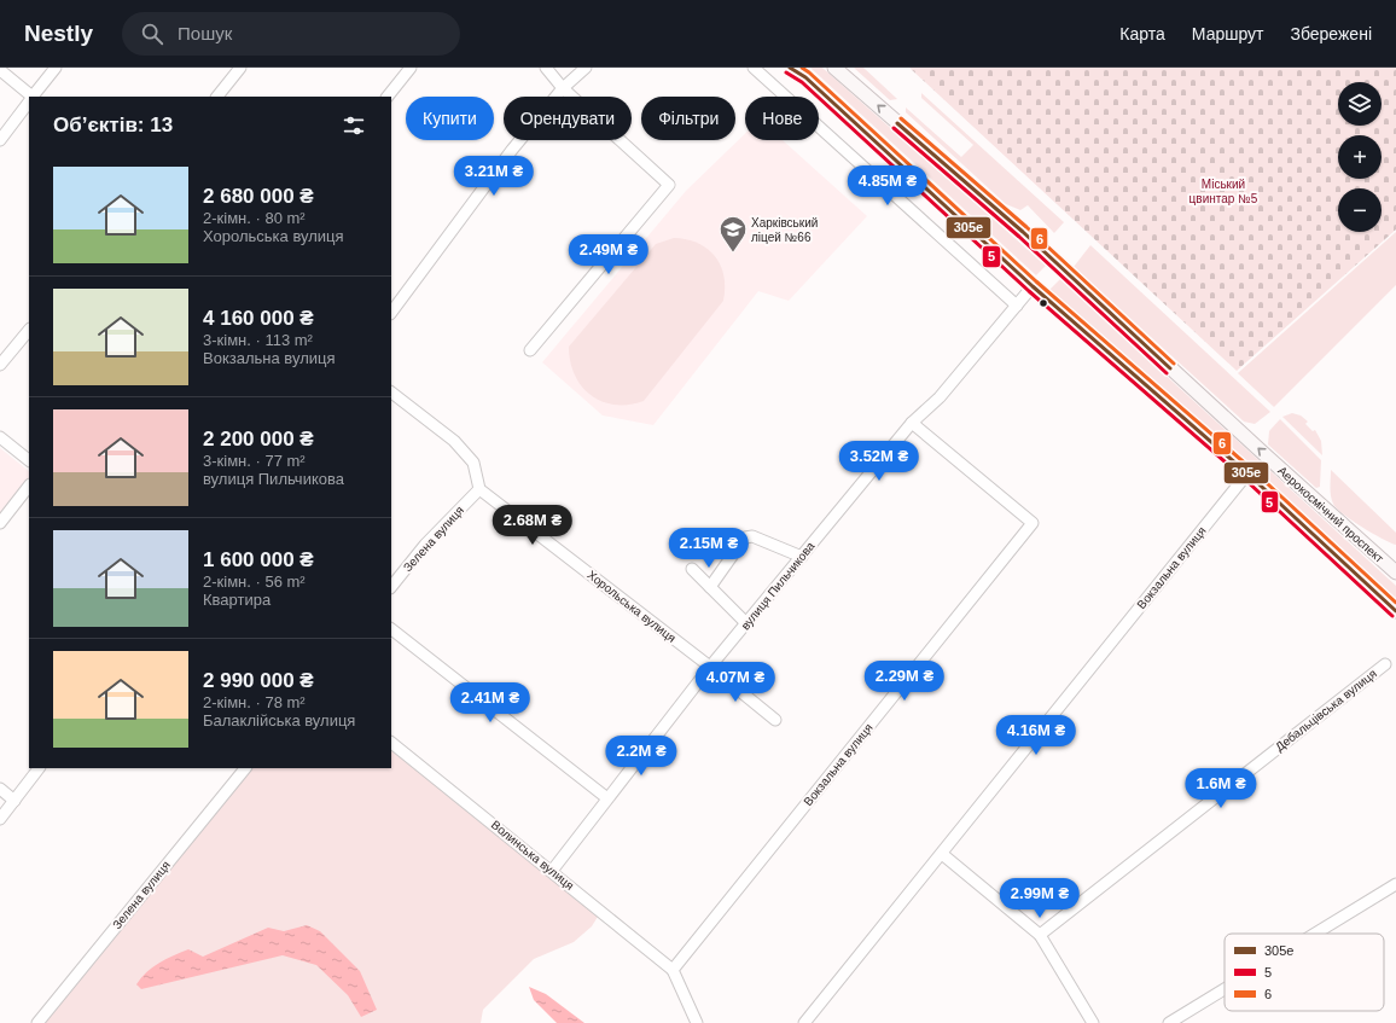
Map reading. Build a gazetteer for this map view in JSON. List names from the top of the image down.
{
  "streets": {
    "main road": ["Аерокосмічний проспект"],
    "street": [
      "Зелена вулиця",
      "Вокзальна вулиця",
      "вулиця Пильчикова",
      "Хорольська вулиця",
      "Дебальцівська вулиця",
      "Волинська вулиця"
    ]
  },
  "crossings": [
    ["Зелена вулиця", "Хорольська вулиця"],
    ["Вокзальна вулиця", "вулиця Пильчикова"],
    ["Вокзальна вулиця", "Волинська вулиця"],
    ["вулиця Пильчикова", "Хорольська вулиця"],
    ["вулиця Пильчикова", "Волинська вулиця"]
  ],
  "parks": ["Міський цвинтар №5"],
  "places": {
    "school or university": ["Харківський ліцей №66"]
  },
  "lines": ["transit line 305e", "transit line 6", "transit line 5"],
  "legend": ["305e", "5", "6"],
  "page": {
    "header": "Nestly",
    "search": "Пошук",
    "nav": ["Карта", "Маршрут", "Збережені"],
    "map_buttons": ["+", "−"],
    "chip": [
      "Купити",
      "Орендувати",
      "Фільтри",
      "Нове"
    ],
    "heading": "Об’єктів: 13",
    "list": [
      {
        "name": "2 680 000 ₴",
        "note": "2-кімн. · 80 m² · Хорольська вулиця"
      },
      {
        "name": "4 160 000 ₴",
        "note": "3-кімн. · 113 m² · Вокзальна вулиця"
      },
      {
        "name": "2 200 000 ₴",
        "note": "3-кімн. · 77 m² · вулиця Пильчикова"
      },
      {
        "name": "1 600 000 ₴",
        "note": "2-кімн. · 56 m² · Квартира"
      },
      {
        "name": "2 990 000 ₴",
        "note": "2-кімн. · 78 m² · Балаклійська вулиця"
      }
    ],
    "price": [
      "3.21M ₴",
      "4.85M ₴",
      "2.49M ₴",
      "3.52M ₴",
      "2.68M ₴",
      "2.15M ₴",
      "2.29M ₴",
      "4.07M ₴",
      "2.41M ₴",
      "4.16M ₴",
      "2.2M ₴",
      "1.6M ₴",
      "2.99M ₴"
    ]
  }
}
